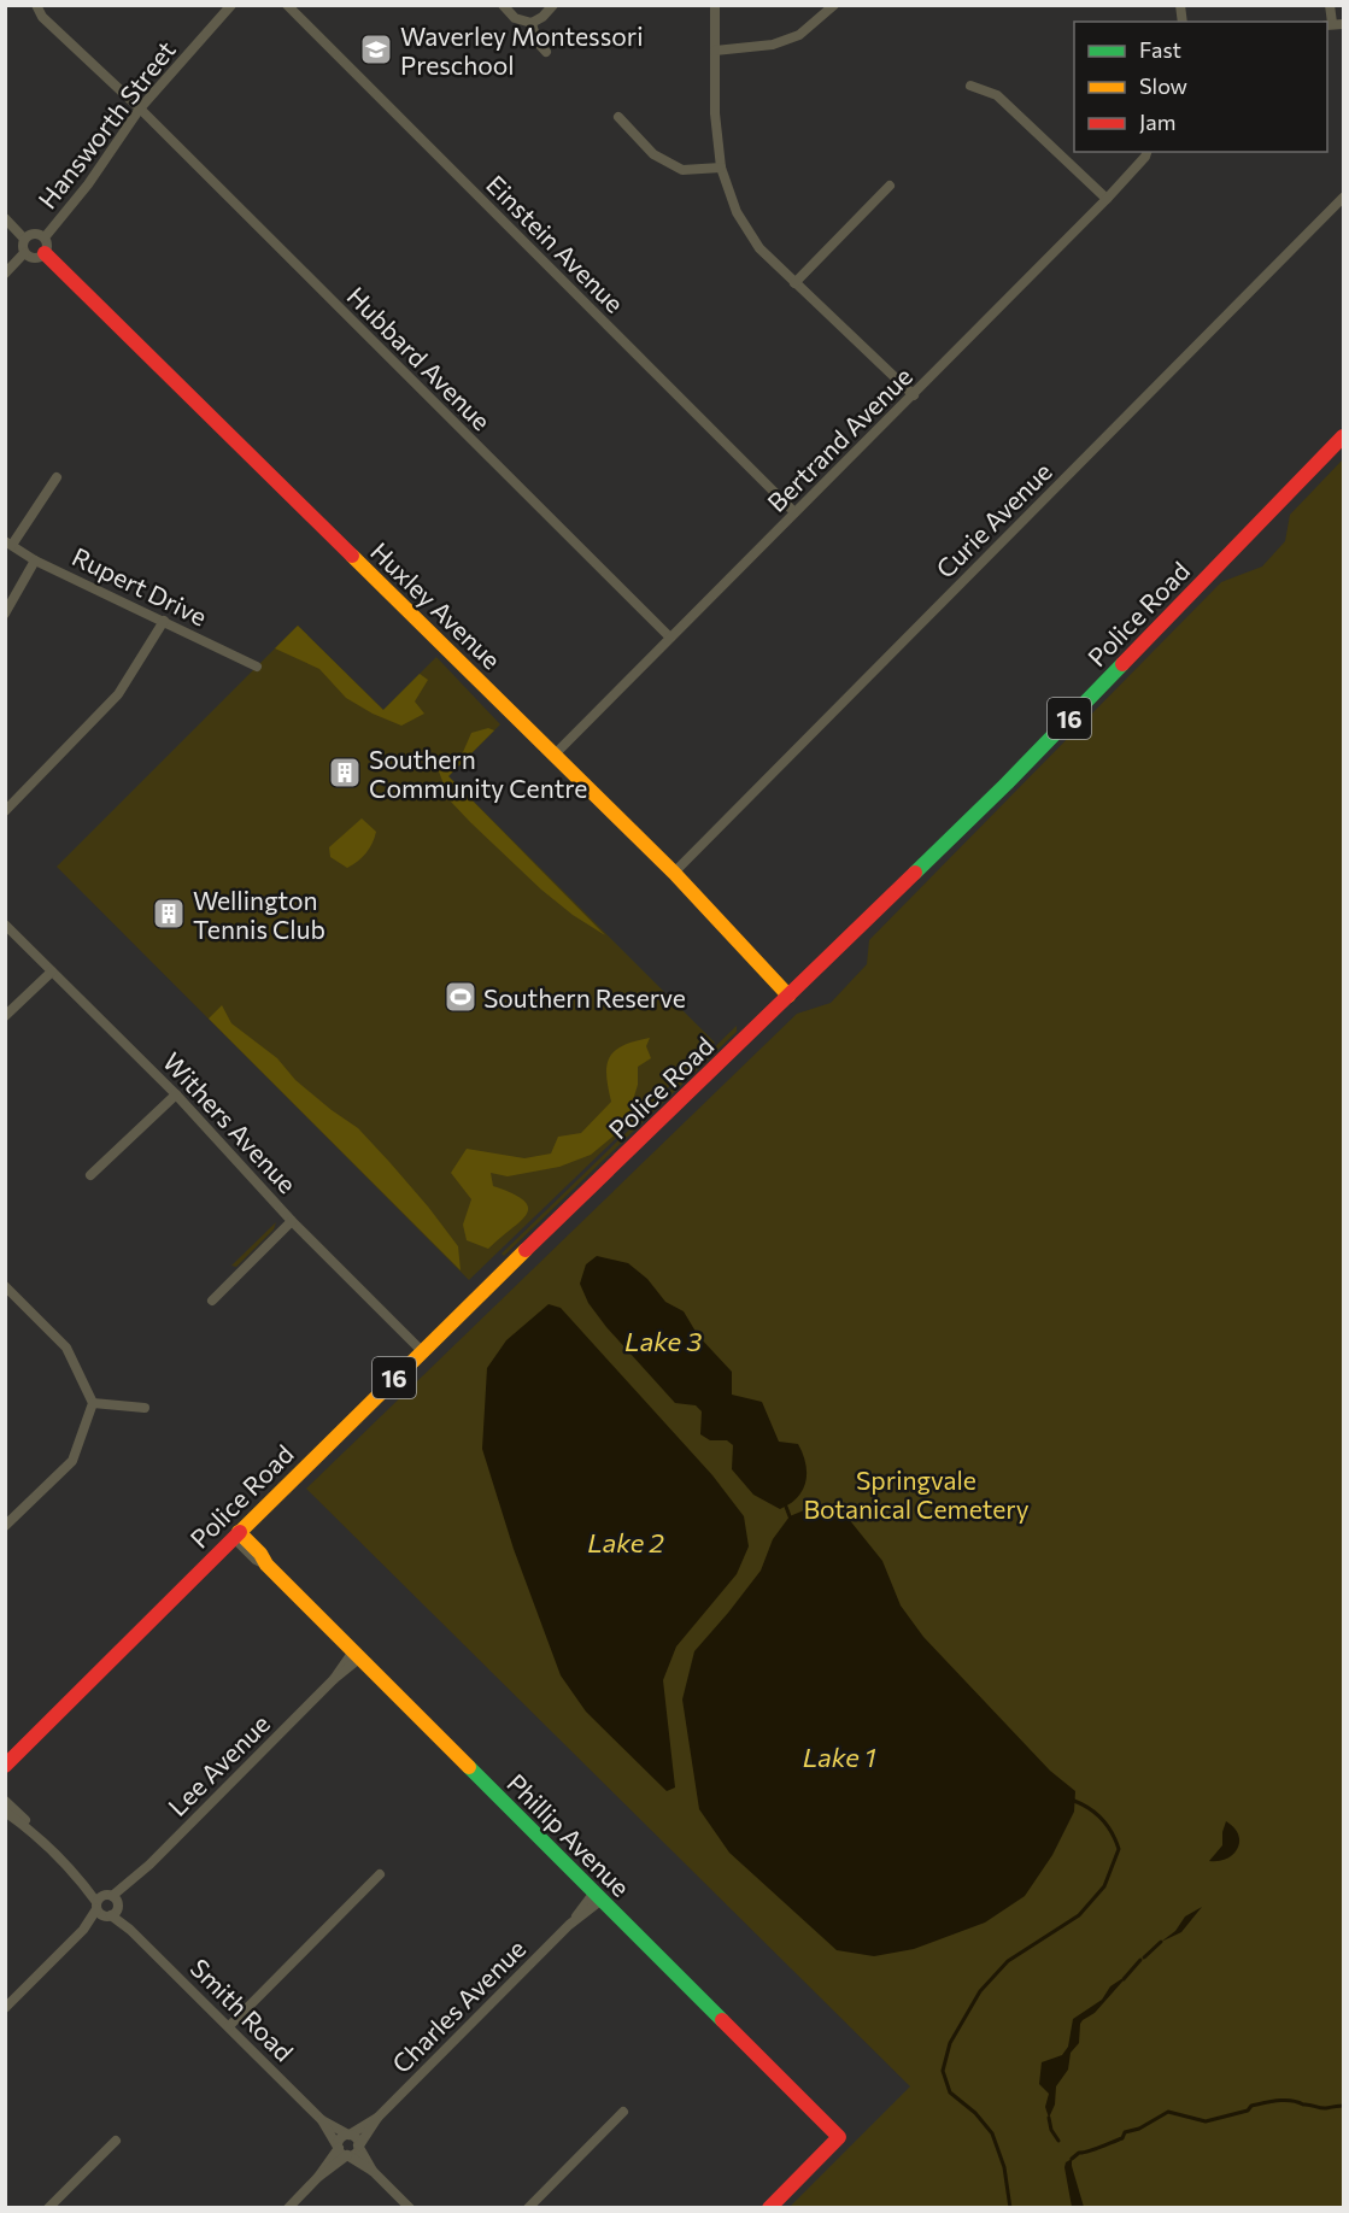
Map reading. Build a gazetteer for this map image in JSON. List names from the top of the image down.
{
  "streets": {
    "street": [
      "Hansworth Street",
      "Einstein Avenue",
      "Hubbard Avenue",
      "Bertrand Avenue",
      "Curie Avenue",
      "Rupert Drive",
      "Huxley Avenue",
      "Police Road",
      "16",
      "Withers Avenue",
      "Lee Avenue",
      "Phillip Avenue",
      "Charles Avenue",
      "Smith Road"
    ]
  },
  "crossings": [
    ["Hansworth Street", "Hubbard Avenue"],
    ["Hansworth Street", "Huxley Avenue"],
    ["Einstein Avenue", "Bertrand Avenue"],
    ["Hubbard Avenue", "Bertrand Avenue"],
    ["Bertrand Avenue", "Huxley Avenue"],
    ["Curie Avenue", "Huxley Avenue"],
    ["Huxley Avenue", "Police Road"],
    ["Police Road", "Withers Avenue"],
    ["Police Road", "Phillip Avenue"],
    ["Lee Avenue", "Phillip Avenue"],
    ["Lee Avenue", "Smith Road"],
    ["Phillip Avenue", "Charles Avenue"],
    ["Charles Avenue", "Smith Road"]
  ],
  "water": ["Lake 3", "Lake 2", "Lake 1"],
  "parks": ["Springvale Botanical Cemetery"],
  "places": {
    "school or university": ["Waverley Montessori Preschool"],
    "building": ["Southern Community Centre", "Wellington Tennis Club"],
    "sports": ["Southern Reserve"]
  },
  "legend": ["Fast", "Slow", "Jam"]
}
